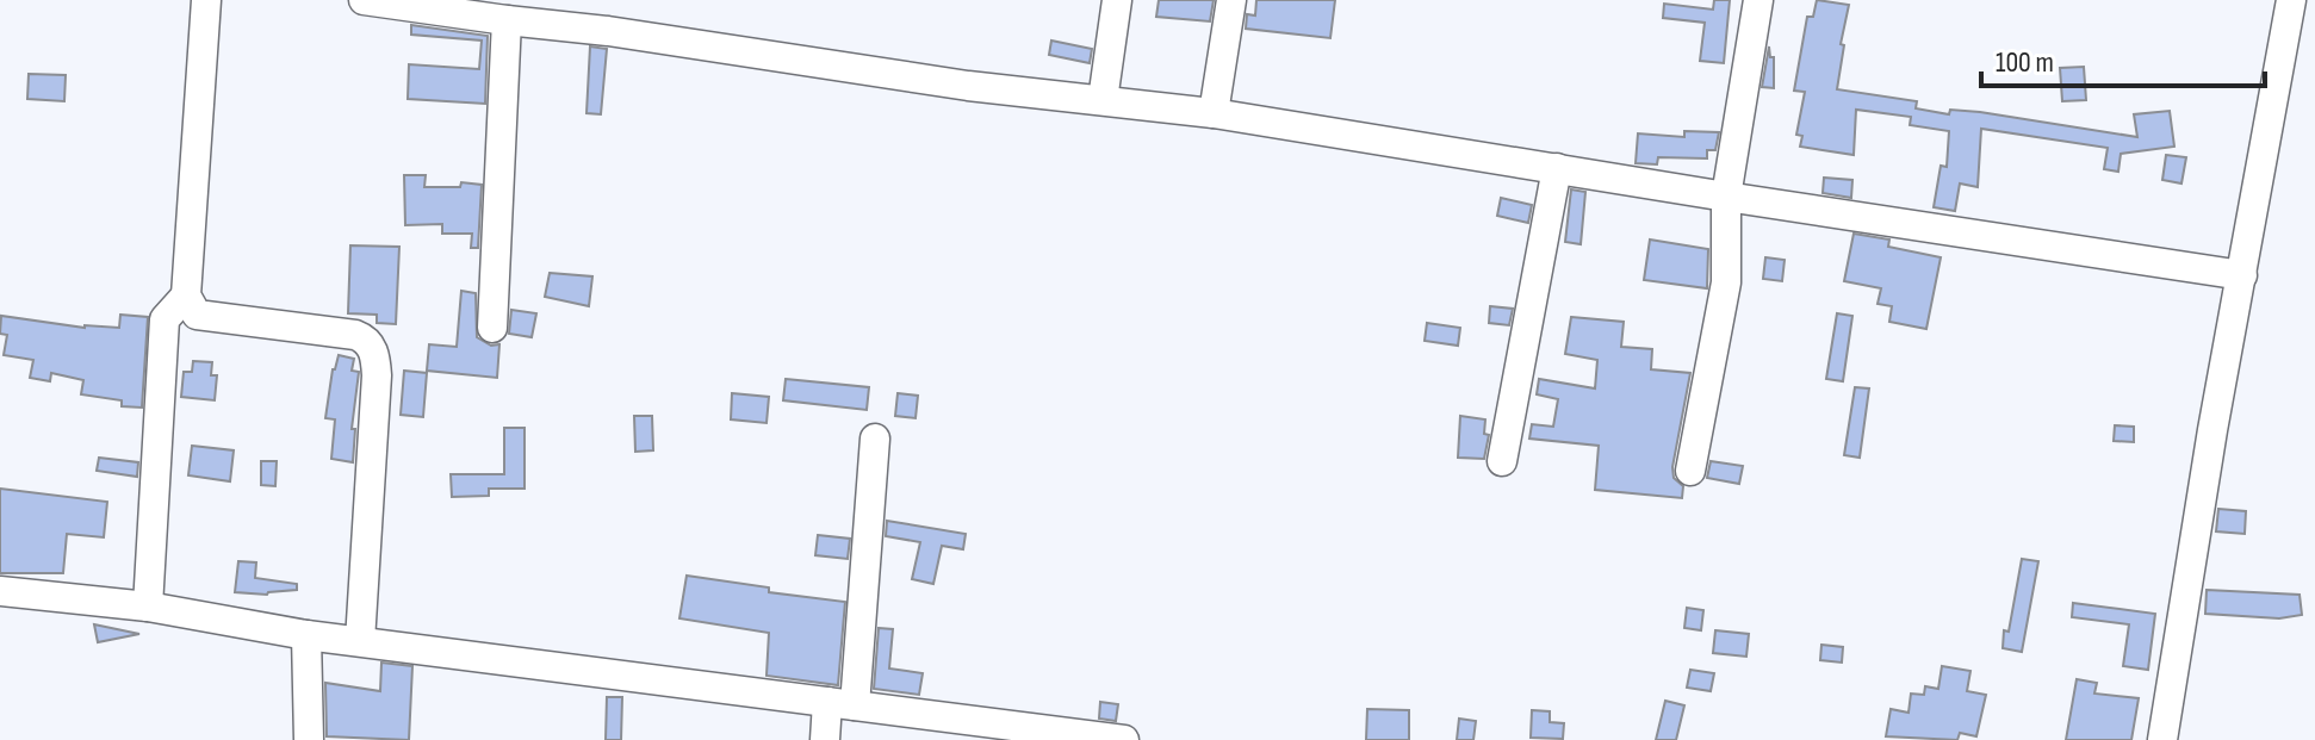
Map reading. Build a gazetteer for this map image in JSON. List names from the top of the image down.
{
  "scale_bar": "100 m"
}
